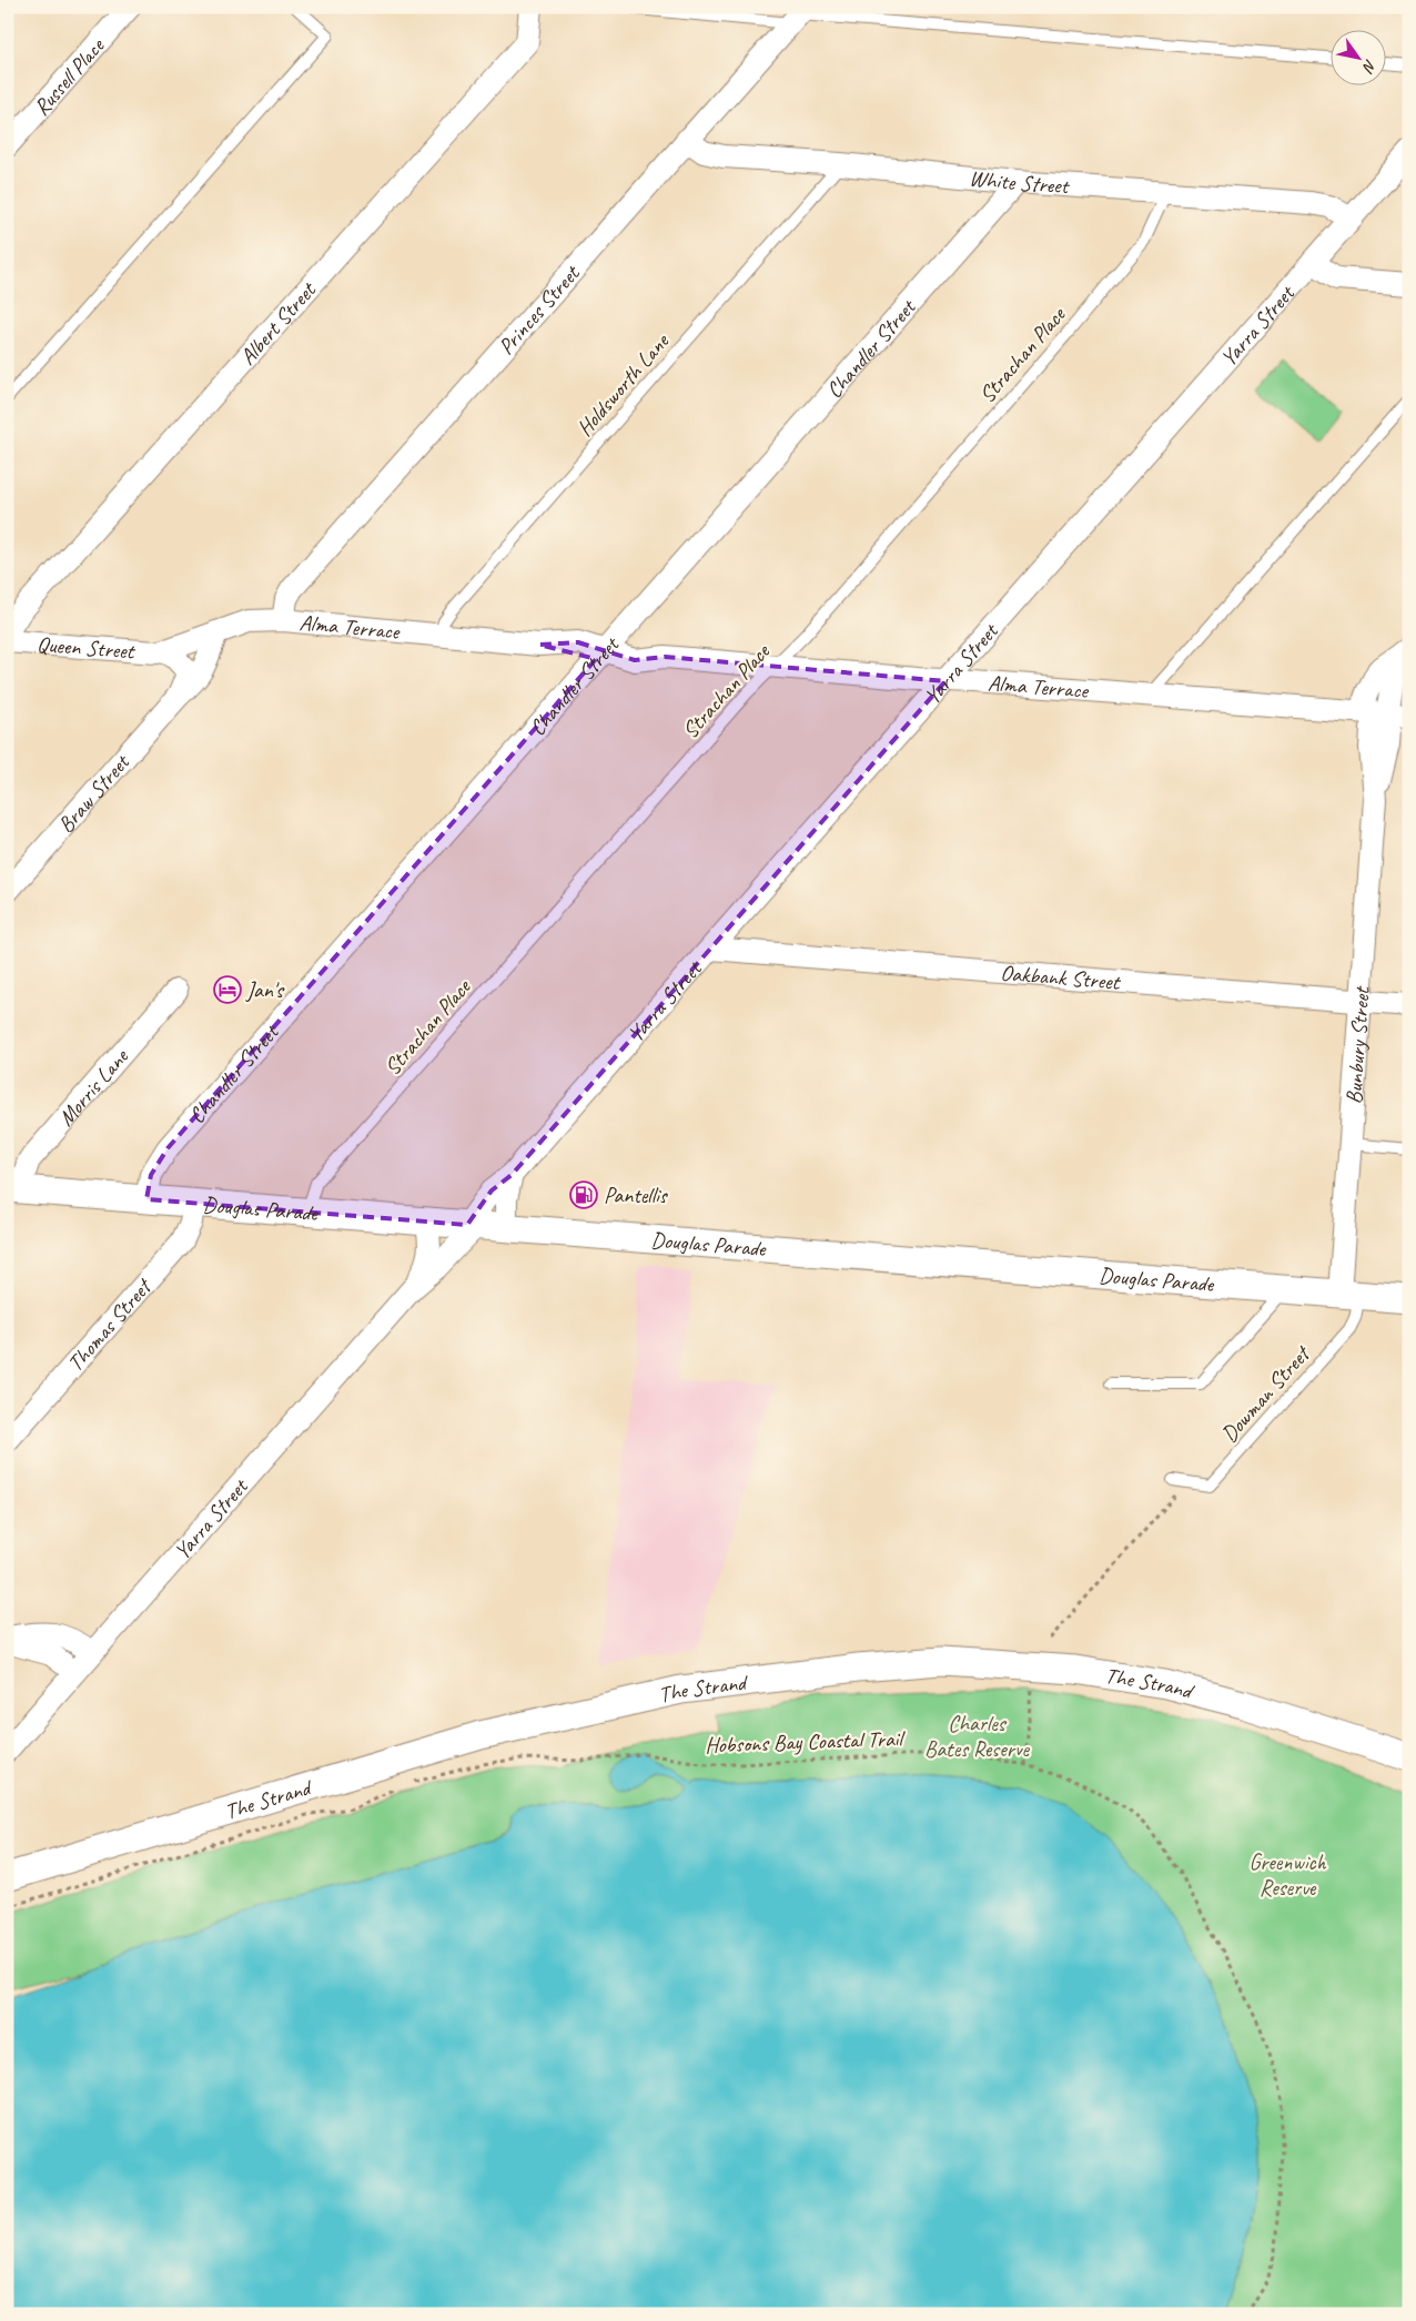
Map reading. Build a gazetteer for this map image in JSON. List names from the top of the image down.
{
  "streets": {
    "street": [
      "Russell Place",
      "White Street",
      "Princes Street",
      "Albert Street",
      "Yarra Street",
      "Chandler Street",
      "Alma Terrace",
      "Queen Street",
      "Braw Street",
      "Oakbank Street",
      "Bunbury Street",
      "Morris Lane",
      "Douglas Parade",
      "Thomas Street",
      "The Strand"
    ],
    "lane": ["Strachan Place", "Holdsworth Lane", "Dowman Street"],
    "path": ["Hobsons Bay Coastal Trail"]
  },
  "crossings": [
    ["White Street", "Princes Street"],
    ["White Street", "Yarra Street"],
    ["White Street", "Chandler Street"],
    ["White Street", "Strachan Place"],
    ["White Street", "Holdsworth Lane"],
    ["Princes Street", "Alma Terrace"],
    ["Yarra Street", "Alma Terrace"],
    ["Yarra Street", "Oakbank Street"],
    ["Yarra Street", "Douglas Parade"],
    ["Chandler Street", "Alma Terrace"],
    ["Chandler Street", "Douglas Parade"],
    ["Strachan Place", "Alma Terrace"],
    ["Strachan Place", "Douglas Parade"],
    ["Holdsworth Lane", "Alma Terrace"],
    ["Alma Terrace", "Queen Street"],
    ["Alma Terrace", "Braw Street"],
    ["Alma Terrace", "Bunbury Street"],
    ["Queen Street", "Braw Street"],
    ["Oakbank Street", "Bunbury Street"],
    ["Bunbury Street", "Douglas Parade"],
    ["Bunbury Street", "Dowman Street"],
    ["Morris Lane", "Douglas Parade"],
    ["Douglas Parade", "Thomas Street"],
    ["Douglas Parade", "Dowman Street"]
  ],
  "parks": ["Charles Bates Reserve", "Greenwich Reserve"],
  "places": {
    "hotel": ["Jan's"],
    "fuel station": ["Pantellis"]
  },
  "north": "bottom right"
}
